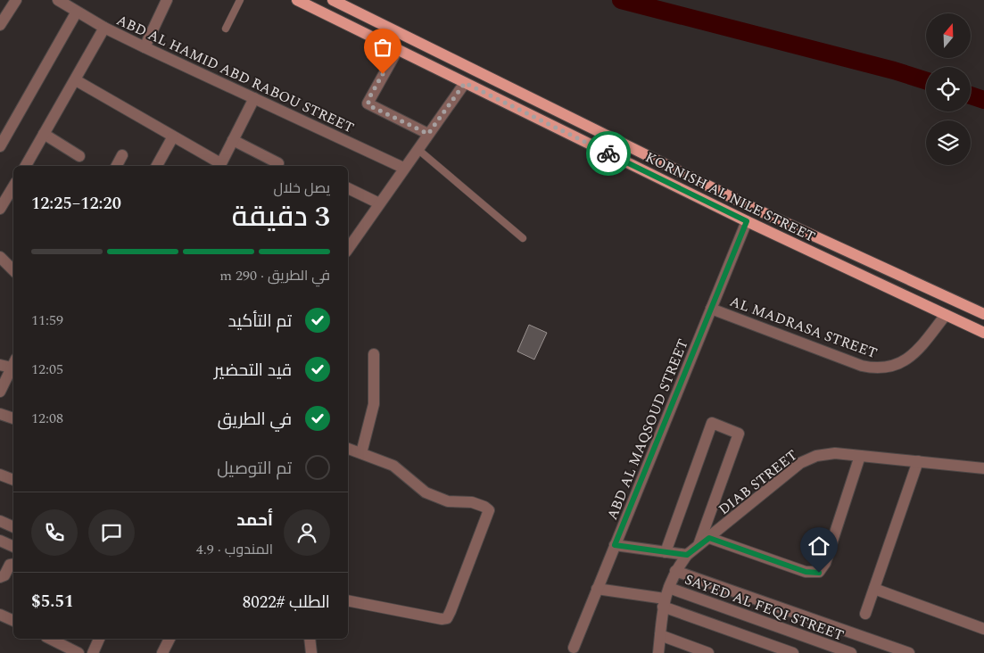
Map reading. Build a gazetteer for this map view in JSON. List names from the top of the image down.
{
  "streets": {
    "main road": ["KORNISH AL NILE STREET"],
    "street": [
      "ABD AL HAMID ABD RABOU STREET",
      "AL MADRASA STREET",
      "ABD AL MAQSOUD STREET",
      "DIAB STREET",
      "SAYED AL FEQI STREET"
    ]
  },
  "crossings": [
    ["KORNISH AL NILE STREET", "AL MADRASA STREET"],
    ["KORNISH AL NILE STREET", "ABD AL MAQSOUD STREET"],
    ["AL MADRASA STREET", "ABD AL MAQSOUD STREET"],
    ["DIAB STREET", "SAYED AL FEQI STREET"]
  ],
  "north": "top",
  "page": {
    "heading": ["3 دقيقة", "يصل خلال", "12:20–12:25"],
    "panel": [
      "أحمد",
      "المندوب · 4.9",
      "الطلب #8022",
      "$5.51"
    ],
    "bar": "في الطريق · 290 m",
    "list": [
      ["تم التأكيد", "11:59"],
      ["قيد التحضير", "12:05"],
      ["في الطريق", "12:08"],
      "تم التوصيل"
    ]
  }
}
